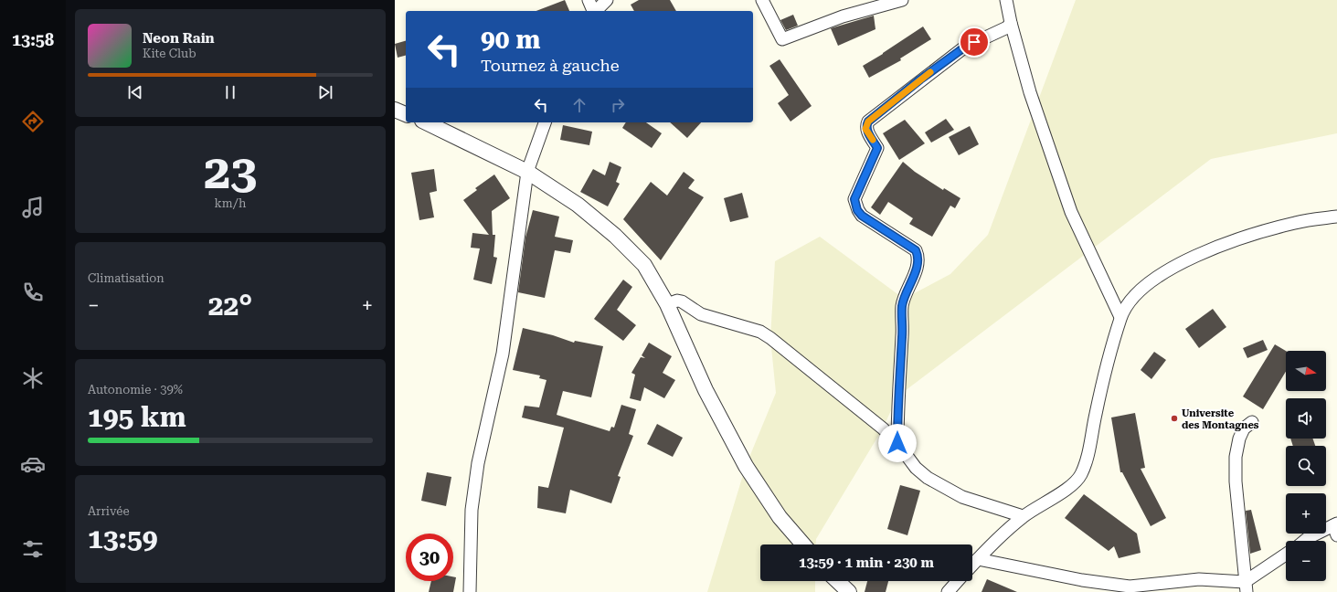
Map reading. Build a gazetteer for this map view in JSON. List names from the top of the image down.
{
  "places": ["Universite des Montagnes"],
  "north": "right",
  "page": {
    "tabs": "13:58",
    "turn": ["90 m", "Tournez à gauche"],
    "song": ["Neon Rain", "Kite Club"],
    "tile": [
      ["23", "km/h"],
      "Climatisation",
      ["Autonomie · 39%", "195 km"],
      ["Arrivée", "13:59"]
    ],
    "heat": ["−", "22°", "+"],
    "map_buttons": ["+", "−"],
    "limit": "30",
    "trip": "13:59 · 1 min · 230 m"
  }
}
